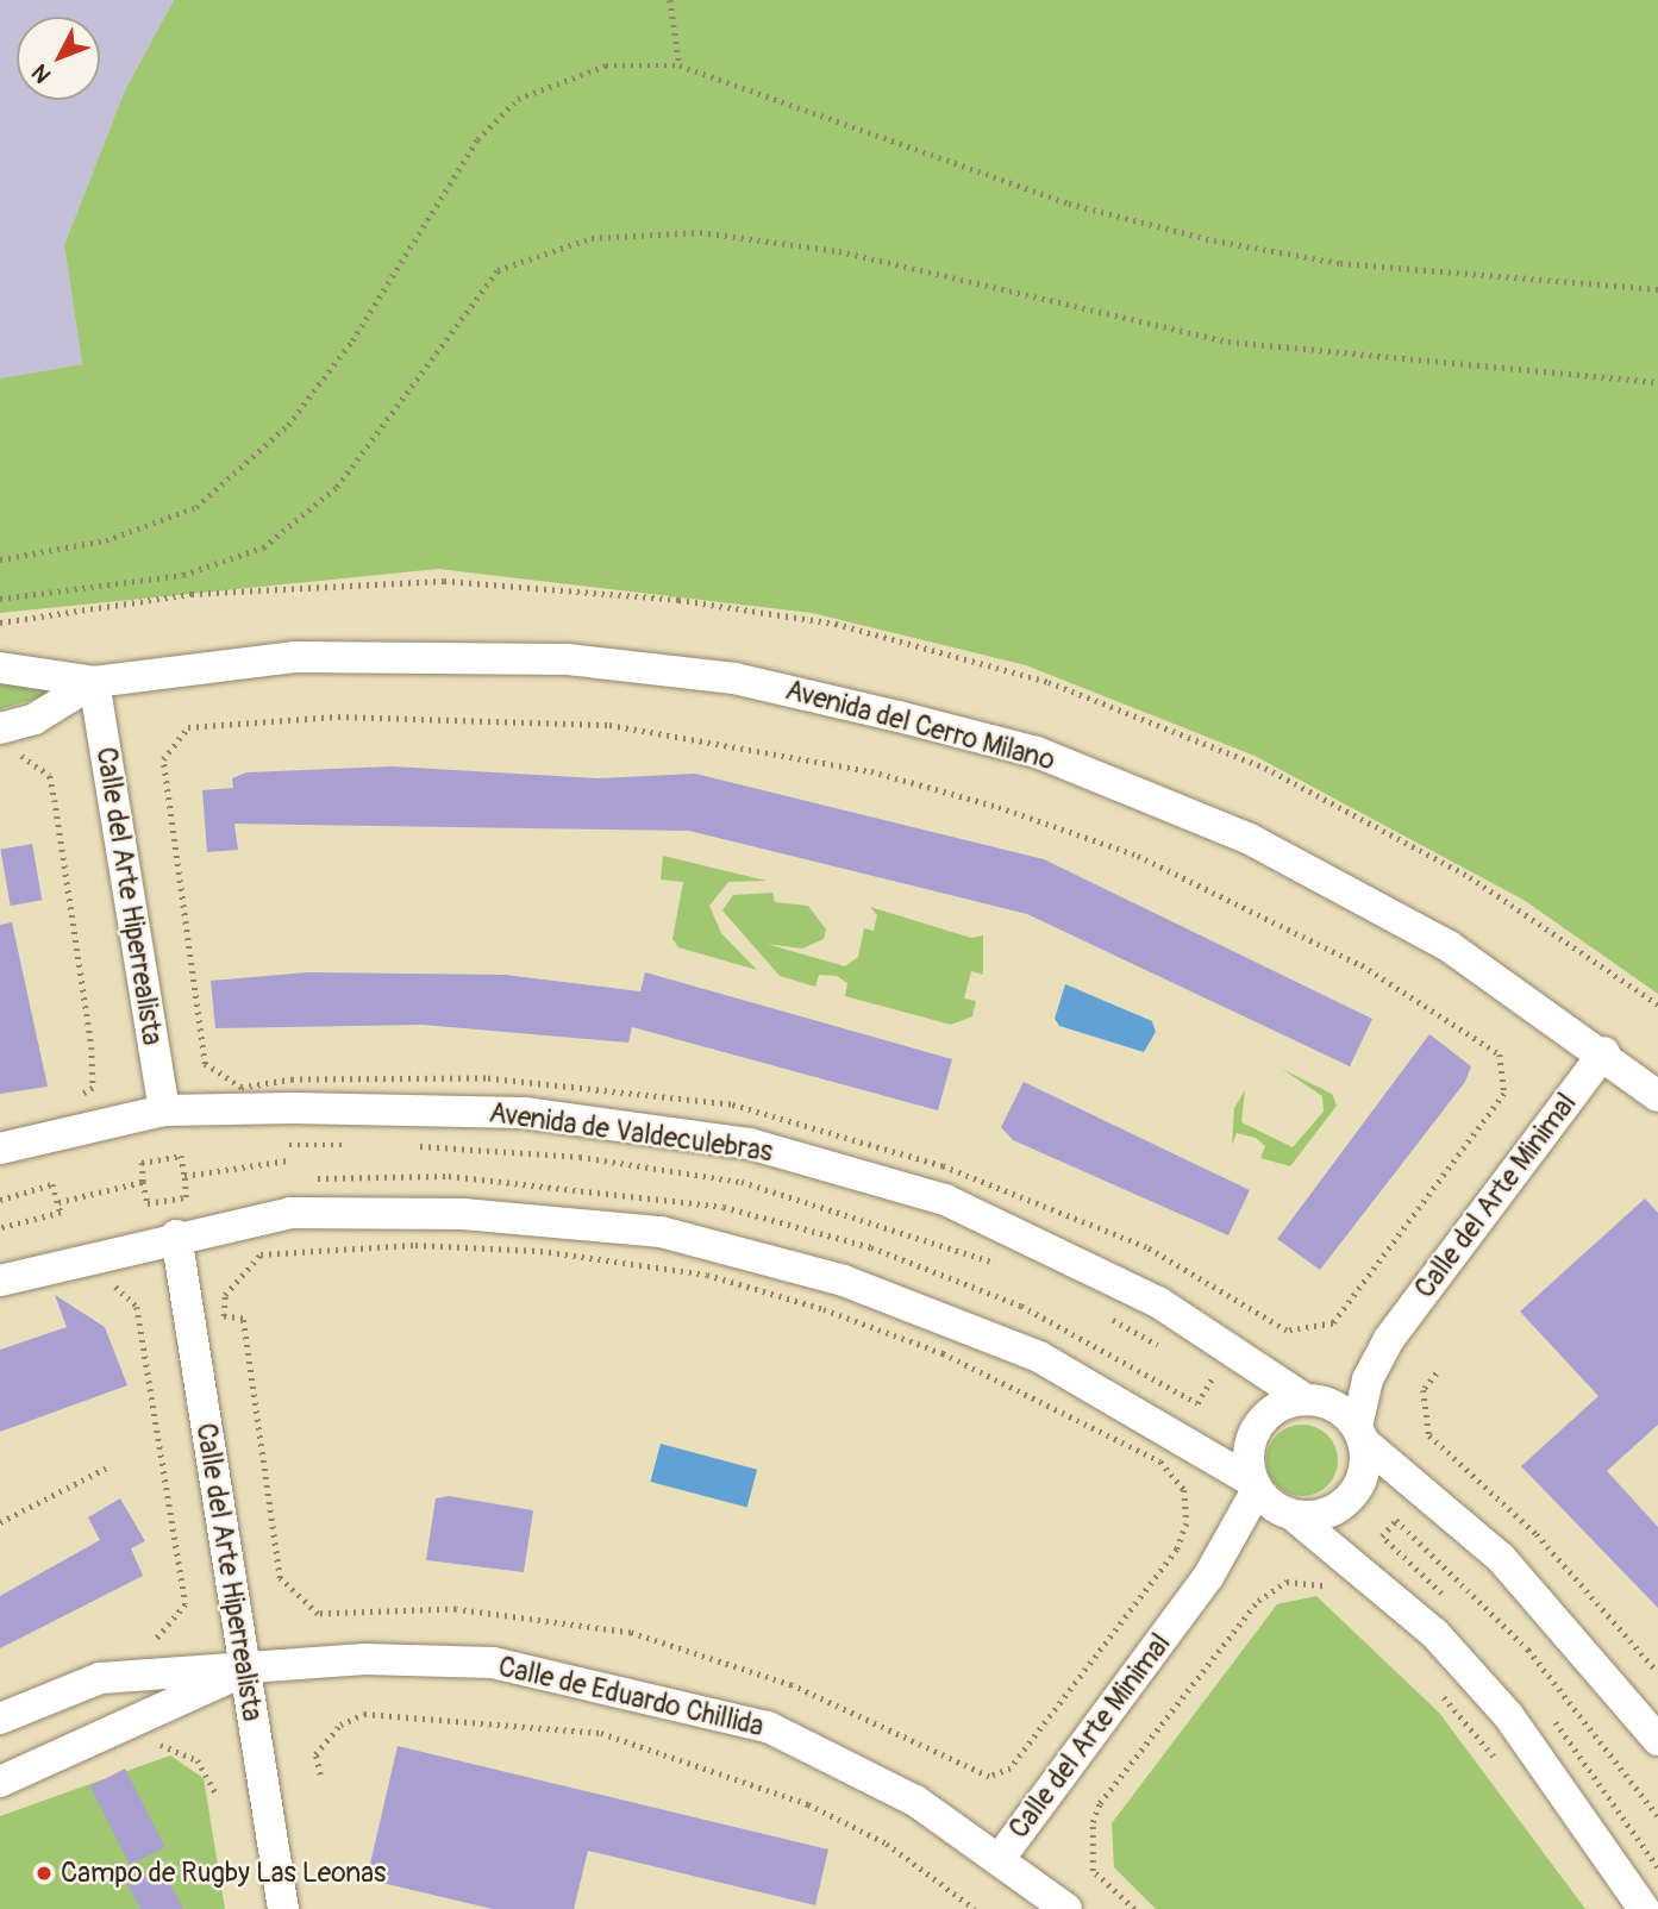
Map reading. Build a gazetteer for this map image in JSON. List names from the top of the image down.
{
  "streets": {
    "street": [
      "Avenida del Cerro Milano",
      "Calle del Arte Hiperrealista",
      "Avenida de Valdeculebras",
      "Calle del Arte Minimal",
      "Calle de Eduardo Chillida"
    ]
  },
  "crossings": [
    ["Avenida del Cerro Milano", "Calle del Arte Hiperrealista"],
    ["Avenida del Cerro Milano", "Calle del Arte Minimal"],
    ["Calle del Arte Hiperrealista", "Avenida de Valdeculebras"],
    ["Calle del Arte Hiperrealista", "Calle de Eduardo Chillida"],
    ["Avenida de Valdeculebras", "Calle del Arte Minimal"],
    ["Calle del Arte Minimal", "Calle de Eduardo Chillida"]
  ],
  "places": ["Campo de Rugby Las Leonas"],
  "north": "bottom left"
}
